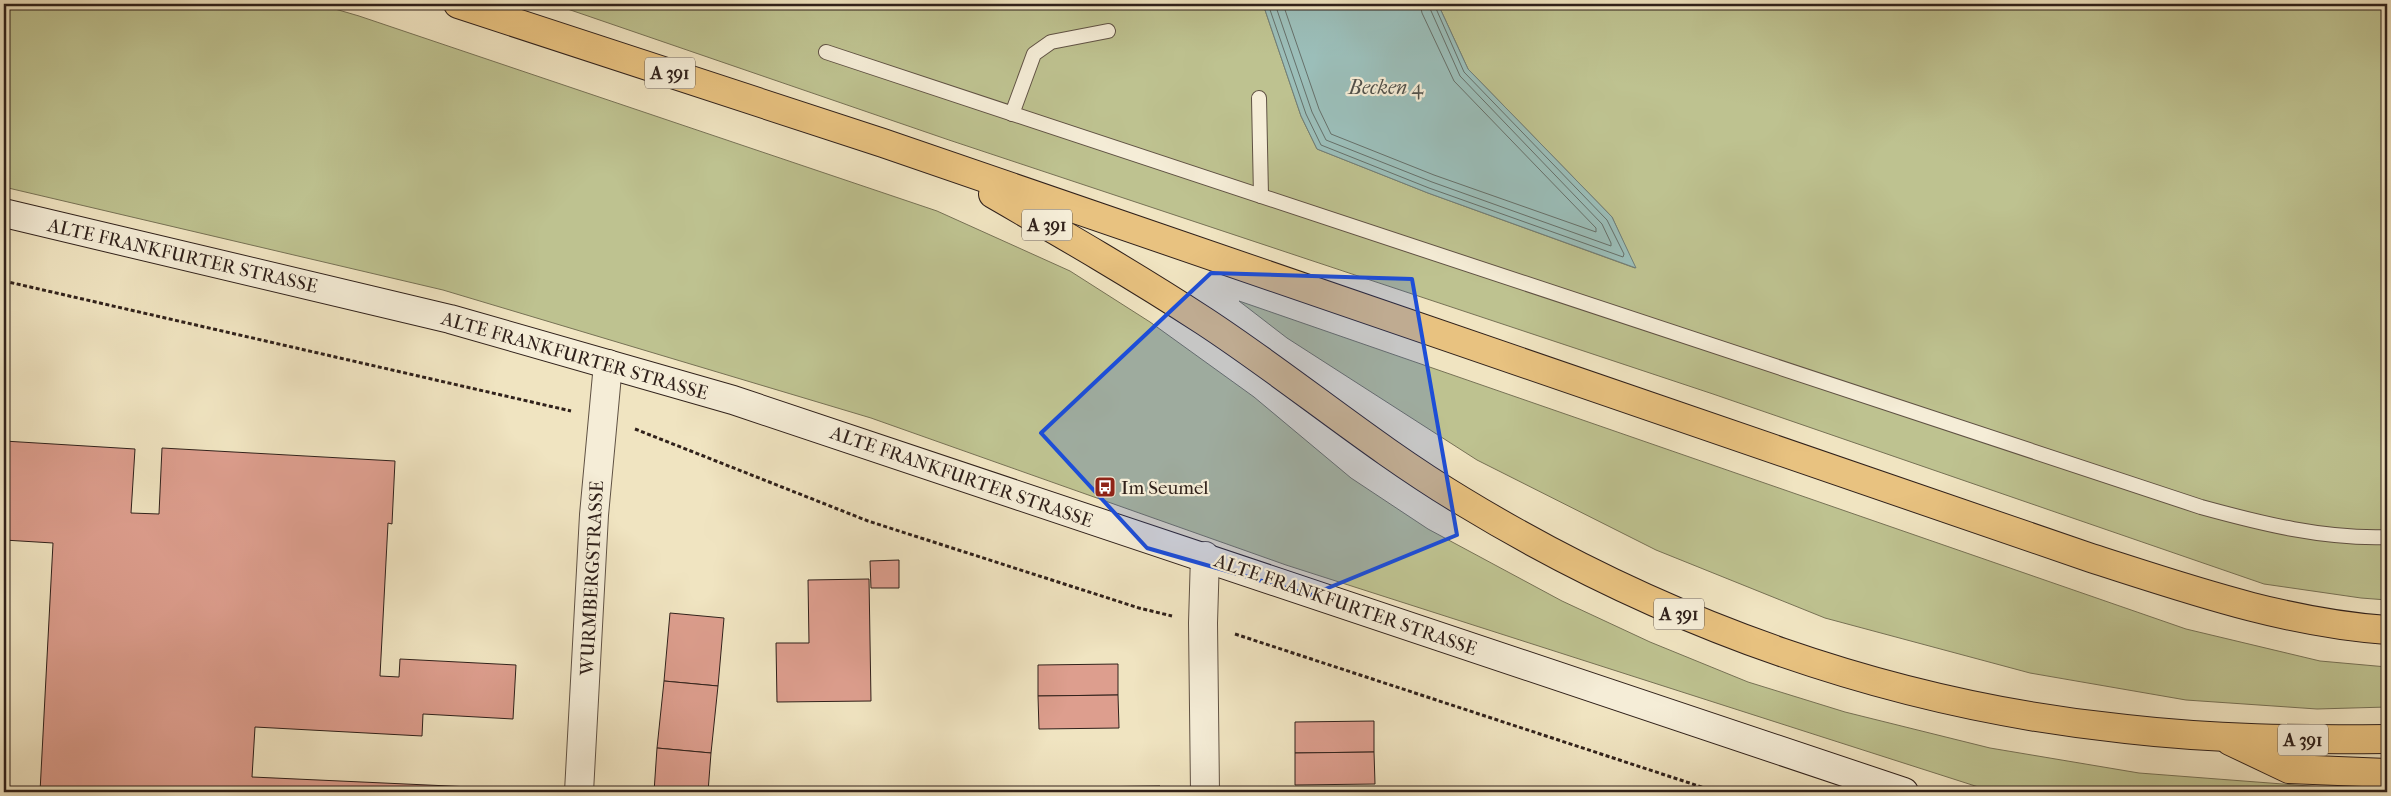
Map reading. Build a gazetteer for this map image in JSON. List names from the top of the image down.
{
  "streets": {
    "highway": ["A 391"],
    "street": ["ALTE FRANKFURTER STRASSE", "WURMBERGSTRASSE"]
  },
  "crossings": [
    ["ALTE FRANKFURTER STRASSE", "WURMBERGSTRASSE"]
  ],
  "water": ["Becken 4"],
  "places": {
    "bus stop": ["Im Seumel"]
  }
}
